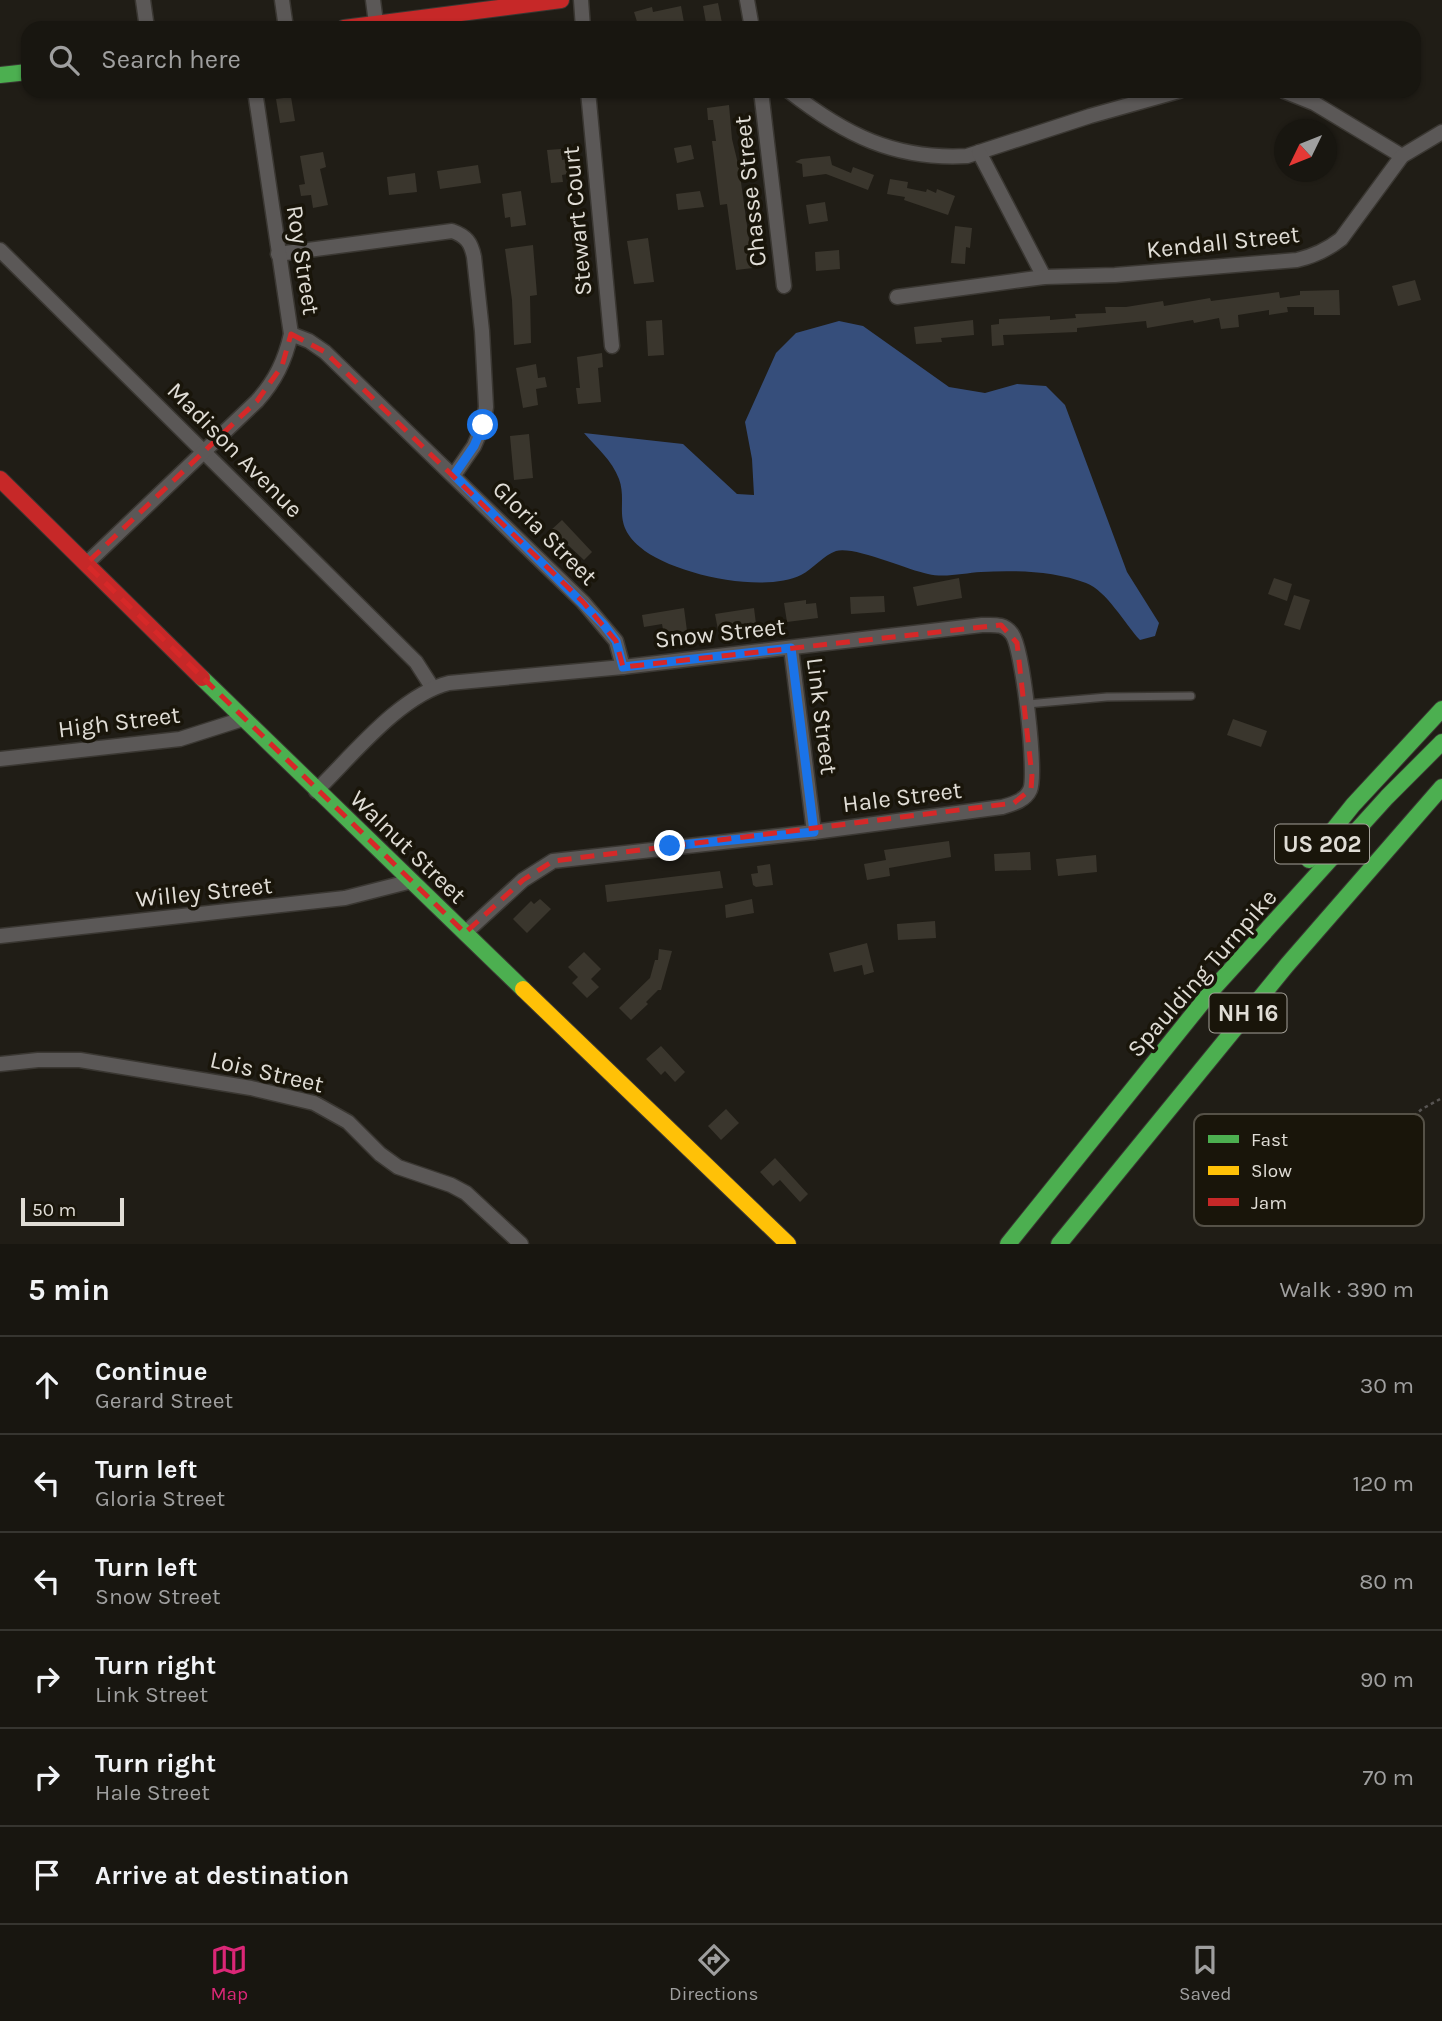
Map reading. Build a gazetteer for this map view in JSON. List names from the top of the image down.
{
  "streets": {
    "main road": [
      "US 202",
      "Walnut Street",
      "Spaulding Turnpike",
      "NH 16"
    ],
    "street": [
      "Chasse Street",
      "Stewart Court",
      "Kendall Street",
      "Roy Street",
      "Madison Avenue",
      "Gloria Street",
      "Snow Street",
      "Link Street",
      "High Street",
      "Hale Street",
      "Willey Street",
      "Lois Street"
    ]
  },
  "crossings": [
    ["Roy Street", "Madison Avenue"],
    ["Roy Street", "Gloria Street"],
    ["Roy Street", "Walnut Street"],
    ["Madison Avenue", "Snow Street"],
    ["Gloria Street", "Snow Street"],
    ["Snow Street", "Link Street"],
    ["Snow Street", "Hale Street"],
    ["Snow Street", "Walnut Street"],
    ["Link Street", "Hale Street"],
    ["High Street", "Walnut Street"],
    ["Hale Street", "Walnut Street"],
    ["US 202", "Spaulding Turnpike"],
    ["Walnut Street", "Willey Street"]
  ],
  "legend": ["Fast", "Slow", "Jam"],
  "scale_bar": "50 m",
  "north": "bottom left",
  "page": {
    "search": "Search here",
    "scale": "50 m",
    "heading": ["5 min", "Walk · 390 m"],
    "list": [
      ["Continue", "Gerard Street", "30 m"],
      ["Turn left", "Gloria Street", "120 m"],
      ["Turn left", "Snow Street", "80 m"],
      ["Turn right", "Link Street", "90 m"],
      ["Turn right", "Hale Street", "70 m"],
      "Arrive at destination"
    ],
    "nav": ["Map", "Directions", "Saved"]
  }
}
